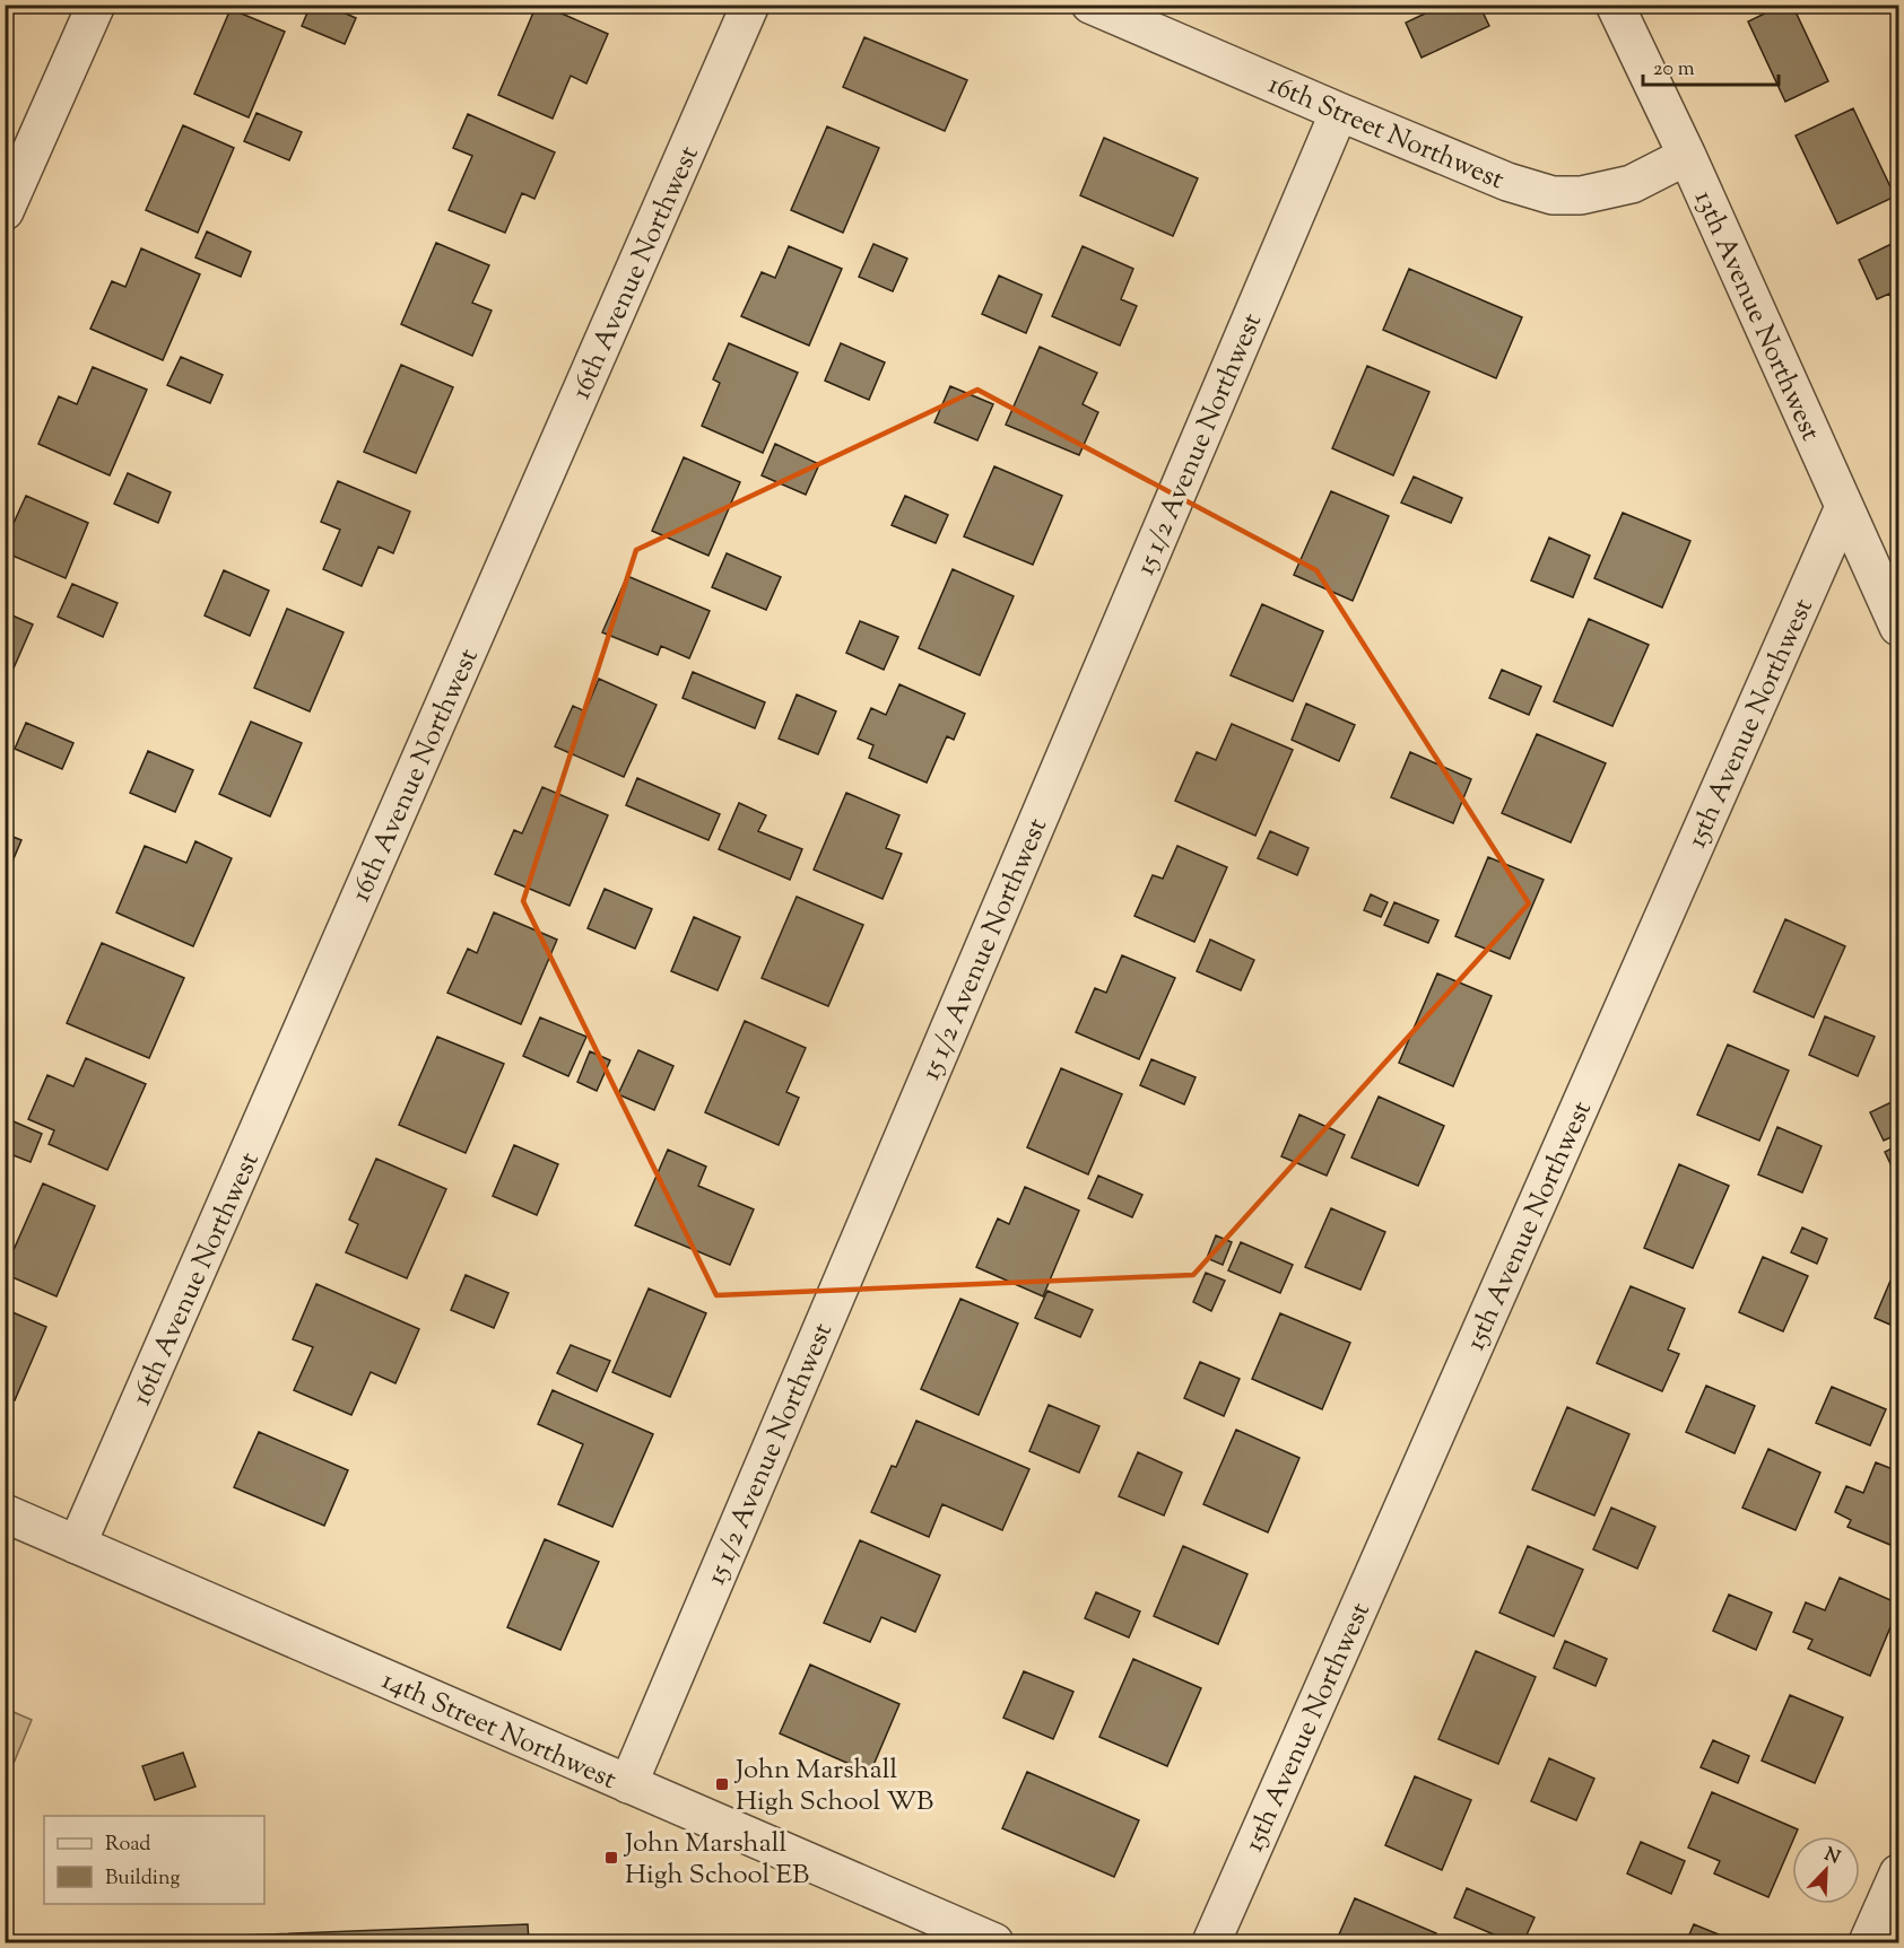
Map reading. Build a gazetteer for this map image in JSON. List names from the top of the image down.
{
  "streets": {
    "street": [
      "16th Street Northwest",
      "16th Avenue Northwest",
      "13th Avenue Northwest",
      "15 1/2 Avenue Northwest",
      "15th Avenue Northwest",
      "14th Street Northwest"
    ]
  },
  "crossings": [
    ["16th Street Northwest", "13th Avenue Northwest"],
    ["16th Street Northwest", "15 1/2 Avenue Northwest"],
    ["16th Avenue Northwest", "14th Street Northwest"],
    ["13th Avenue Northwest", "15th Avenue Northwest"],
    ["15 1/2 Avenue Northwest", "14th Street Northwest"]
  ],
  "places": {
    "transit": ["John Marshall High School WB", "John Marshall High School EB"]
  },
  "legend": ["Road", "Building"],
  "scale_bar": "20 m",
  "north": "top right"
}
